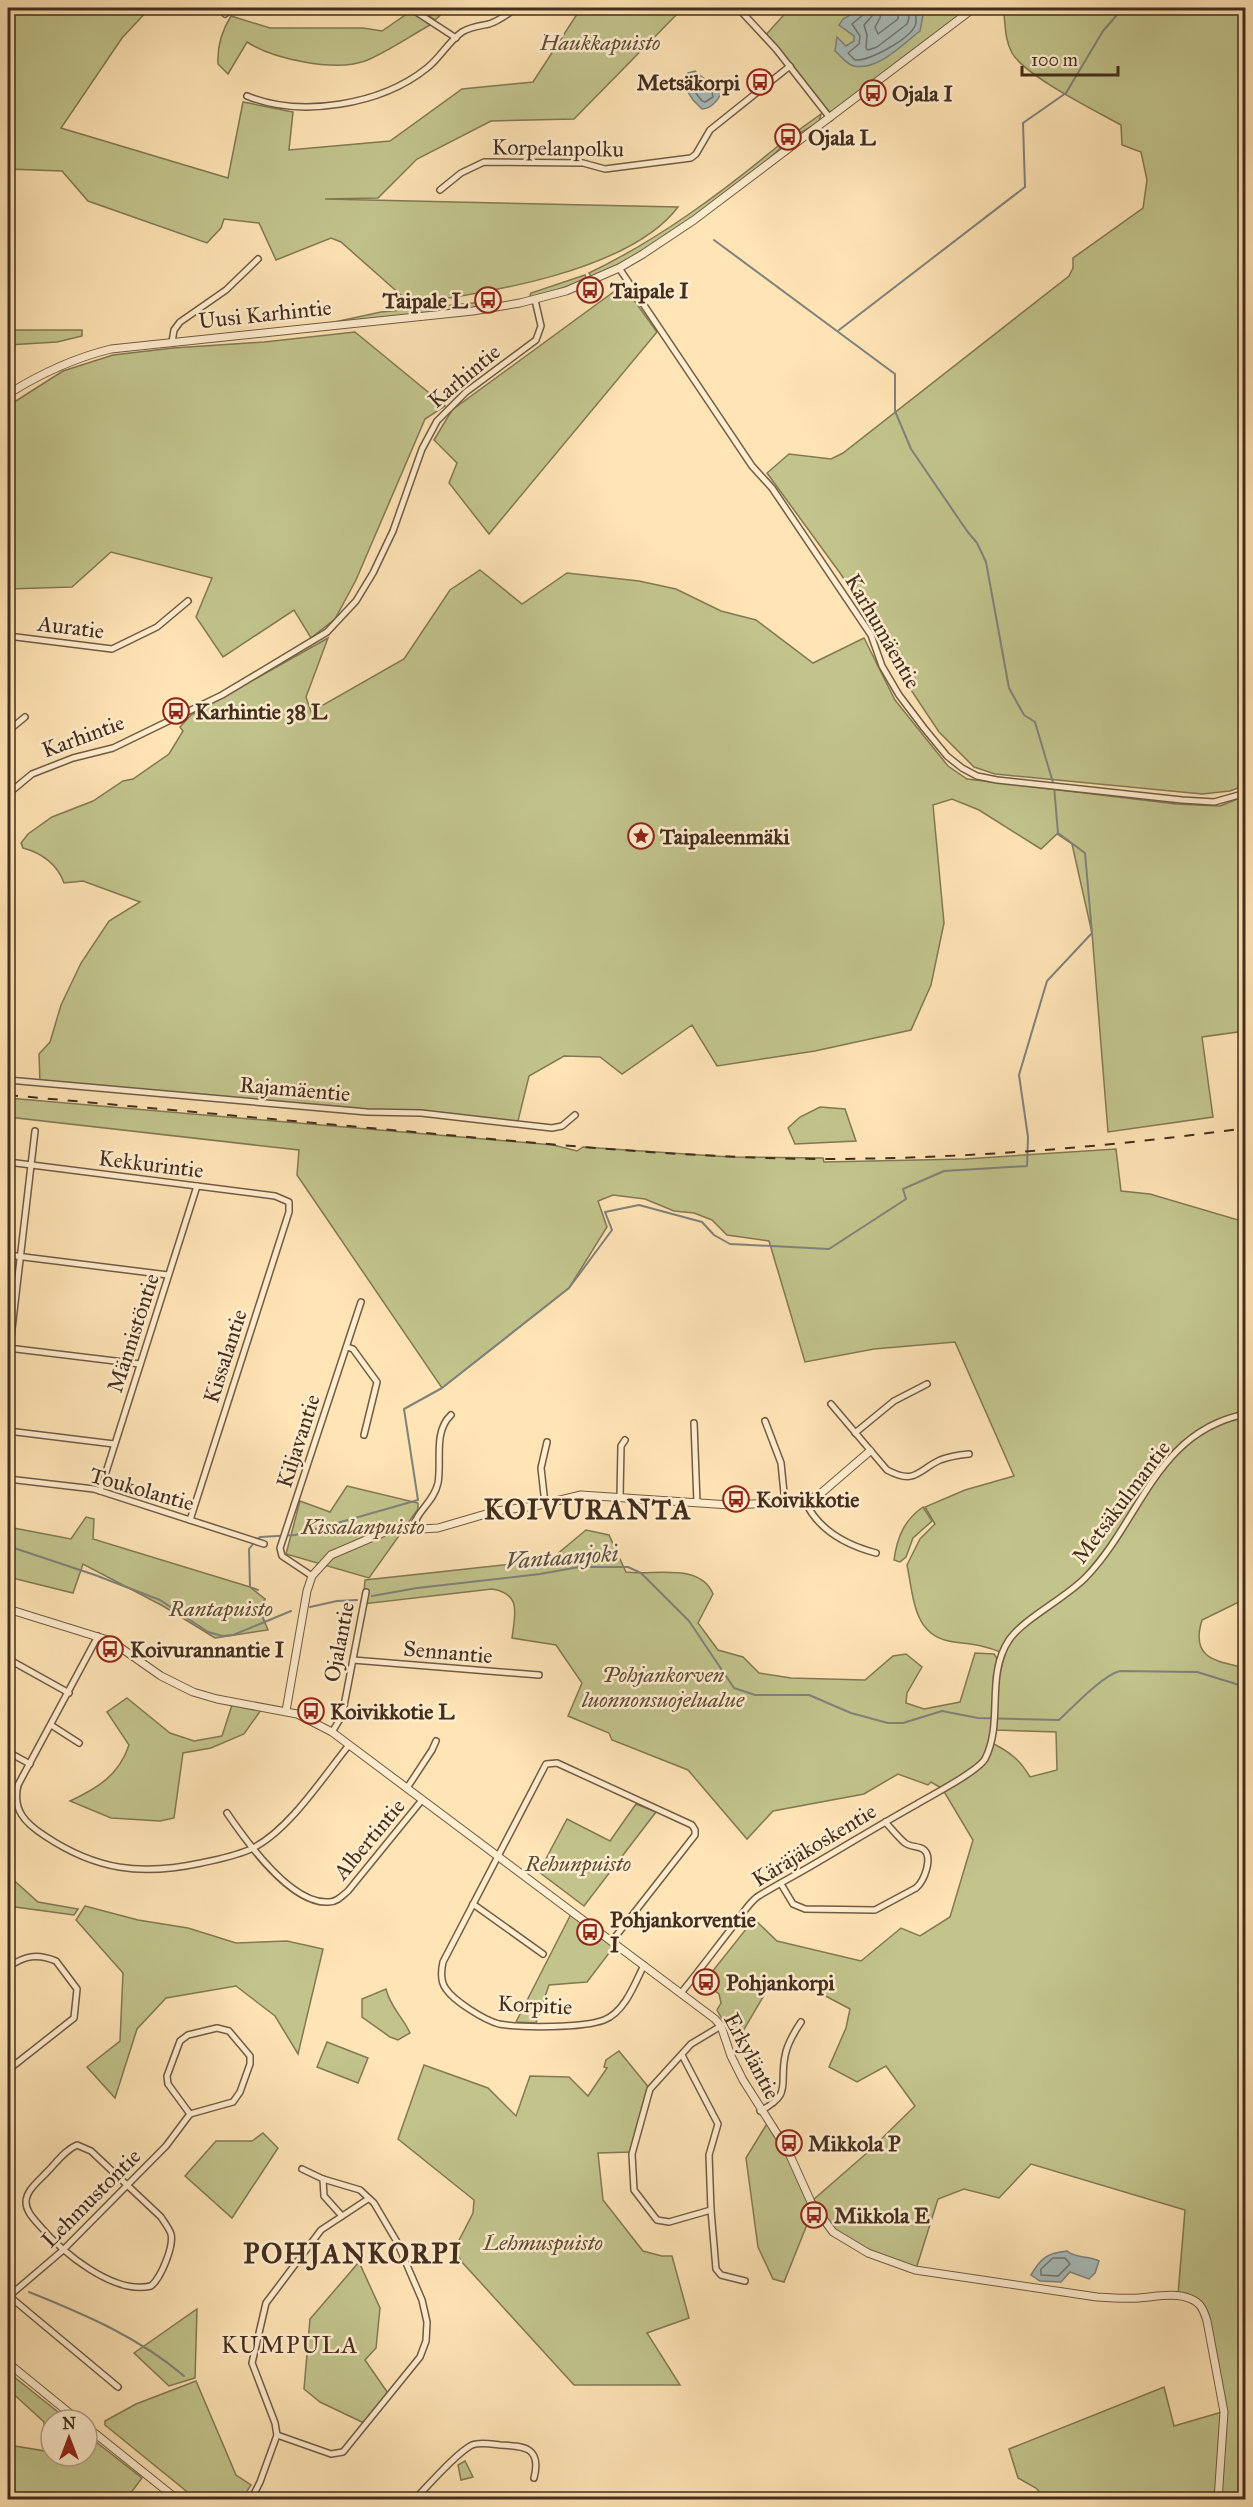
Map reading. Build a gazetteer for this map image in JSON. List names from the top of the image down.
{
  "streets": {
    "street": [
      "Korpelanpolku",
      "Uusi Karhintie",
      "Karhintie",
      "Auratie",
      "Karhumäentie",
      "Rajamäentie",
      "Kekkurintie",
      "Männistöntie",
      "Kissalantie",
      "Kiljavantie",
      "Toukolantie",
      "Metsäkulmantie",
      "Ojalantie",
      "Sennantie",
      "Albertintie",
      "Käräjäkoskentie",
      "Korpitie",
      "Erkyläntie",
      "Lehmustontie"
    ]
  },
  "crossings": [
    ["Uusi Karhintie", "Karhintie"],
    ["Kekkurintie", "Männistöntie"],
    ["Kekkurintie", "Kissalantie"],
    ["Männistöntie", "Toukolantie"],
    ["Kissalantie", "Toukolantie"],
    ["Metsäkulmantie", "Käräjäkoskentie"],
    ["Ojalantie", "Sennantie"],
    ["Ojalantie", "Erkyläntie"],
    ["Albertintie", "Erkyläntie"],
    ["Käräjäkoskentie", "Erkyläntie"],
    ["Korpitie", "Erkyläntie"]
  ],
  "districts": ["KOIVURANTA", "POHJANKORPI", "KUMPULA"],
  "water": ["Vantaanjoki"],
  "parks": [
    "Haukkapuisto",
    "Kissalanpuisto",
    "Rantapuisto",
    "Pohjankorven luonnonsuojelualue",
    "Rehunpuisto",
    "Lehmuspuisto"
  ],
  "places": {
    "bus stop": [
      "Metsäkorpi",
      "Ojala I",
      "Ojala L",
      "Taipale I",
      "Taipale L",
      "Karhintie 38 L",
      "Koivikkotie",
      "Koivurannantie I",
      "Koivikkotie L",
      "Pohjankorventie I",
      "Pohjankorpi",
      "Mikkola P",
      "Mikkola E"
    ],
    "place": ["Taipaleenmäki"]
  },
  "scale_bar": "100 m",
  "north": "top"
}
